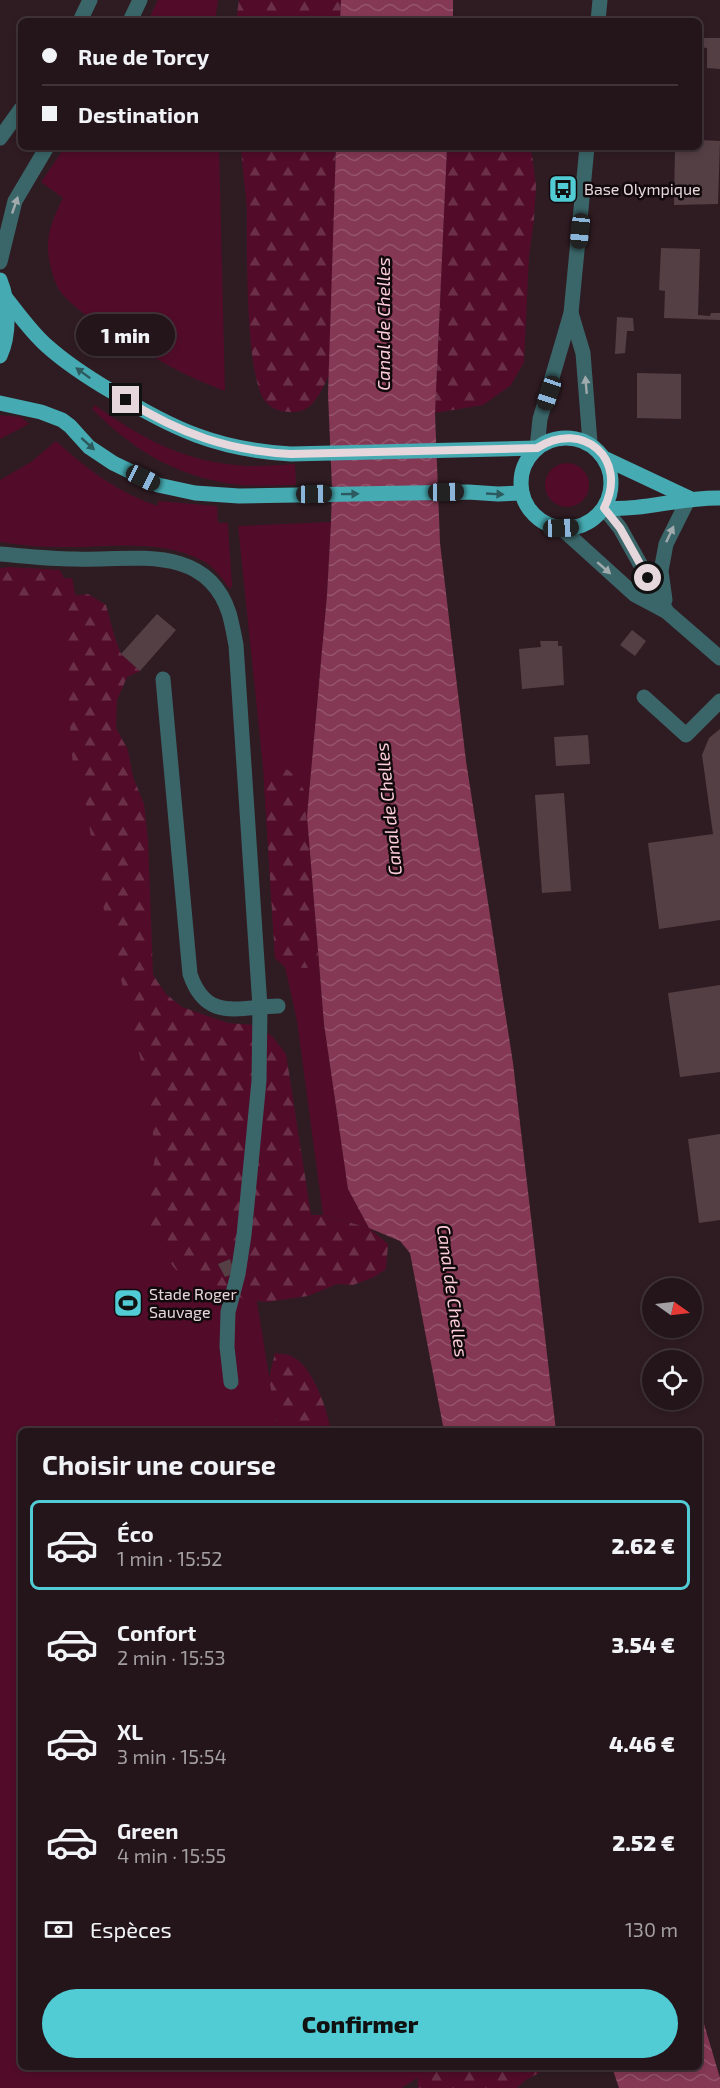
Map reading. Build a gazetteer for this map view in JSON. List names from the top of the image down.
{
  "water": ["Canal de Chelles"],
  "places": {
    "bus stop": ["Base Olympique"],
    "sports": ["Stade Roger Sauvage"]
  },
  "north": "right",
  "page": {
    "banner": ["Rue de Torcy", "Destination"],
    "bubble": "1 min",
    "heading": "Choisir une course",
    "list": [
      {
        "name": "Éco",
        "note": "1 min · 15:52",
        "value": "2.62 €"
      },
      {
        "name": "Confort",
        "note": "2 min · 15:53",
        "value": "3.54 €"
      },
      {
        "name": "XL",
        "note": "3 min · 15:54",
        "value": "4.46 €"
      },
      {
        "name": "Green",
        "note": "4 min · 15:55",
        "value": "2.52 €"
      }
    ],
    "pay": ["Espèces", "130 m"],
    "buttons": "Confirmer"
  }
}
